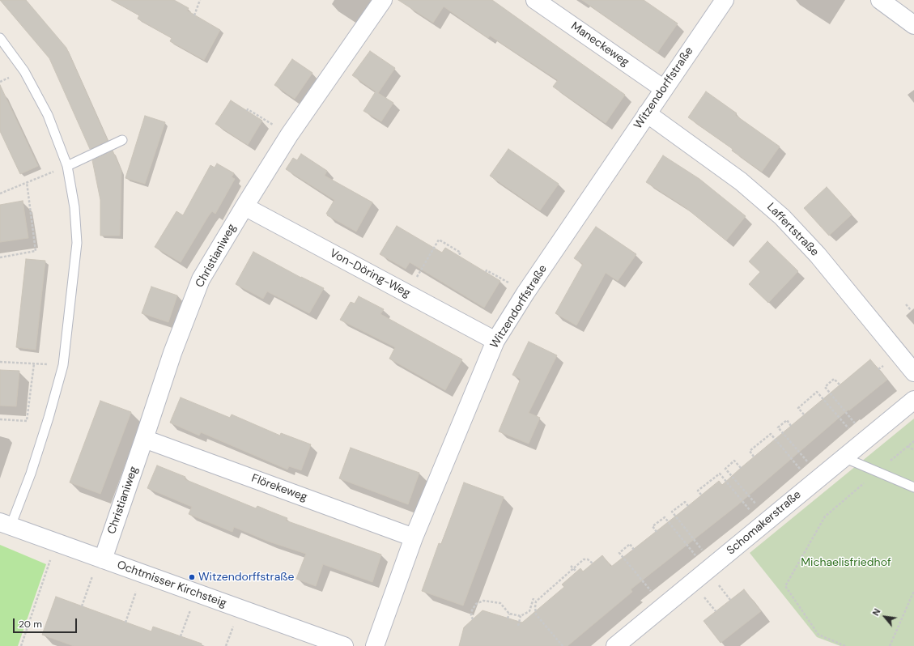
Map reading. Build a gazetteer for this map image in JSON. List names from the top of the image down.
{
  "streets": {
    "street": [
      "Maneckeweg",
      "Witzendorffstraße",
      "Laffertstraße",
      "Christianiweg",
      "Von-Döring-Weg",
      "Flörekeweg",
      "Schomakerstraße",
      "Ochtmisser Kirchsteig"
    ]
  },
  "crossings": [
    ["Maneckeweg", "Witzendorffstraße"],
    ["Witzendorffstraße", "Laffertstraße"],
    ["Witzendorffstraße", "Von-Döring-Weg"],
    ["Witzendorffstraße", "Flörekeweg"],
    ["Christianiweg", "Von-Döring-Weg"],
    ["Christianiweg", "Flörekeweg"],
    ["Christianiweg", "Ochtmisser Kirchsteig"]
  ],
  "parks": ["Michaelisfriedhof"],
  "places": ["Witzendorffstraße"],
  "scale_bar": "20 m",
  "north": "top left"
}
